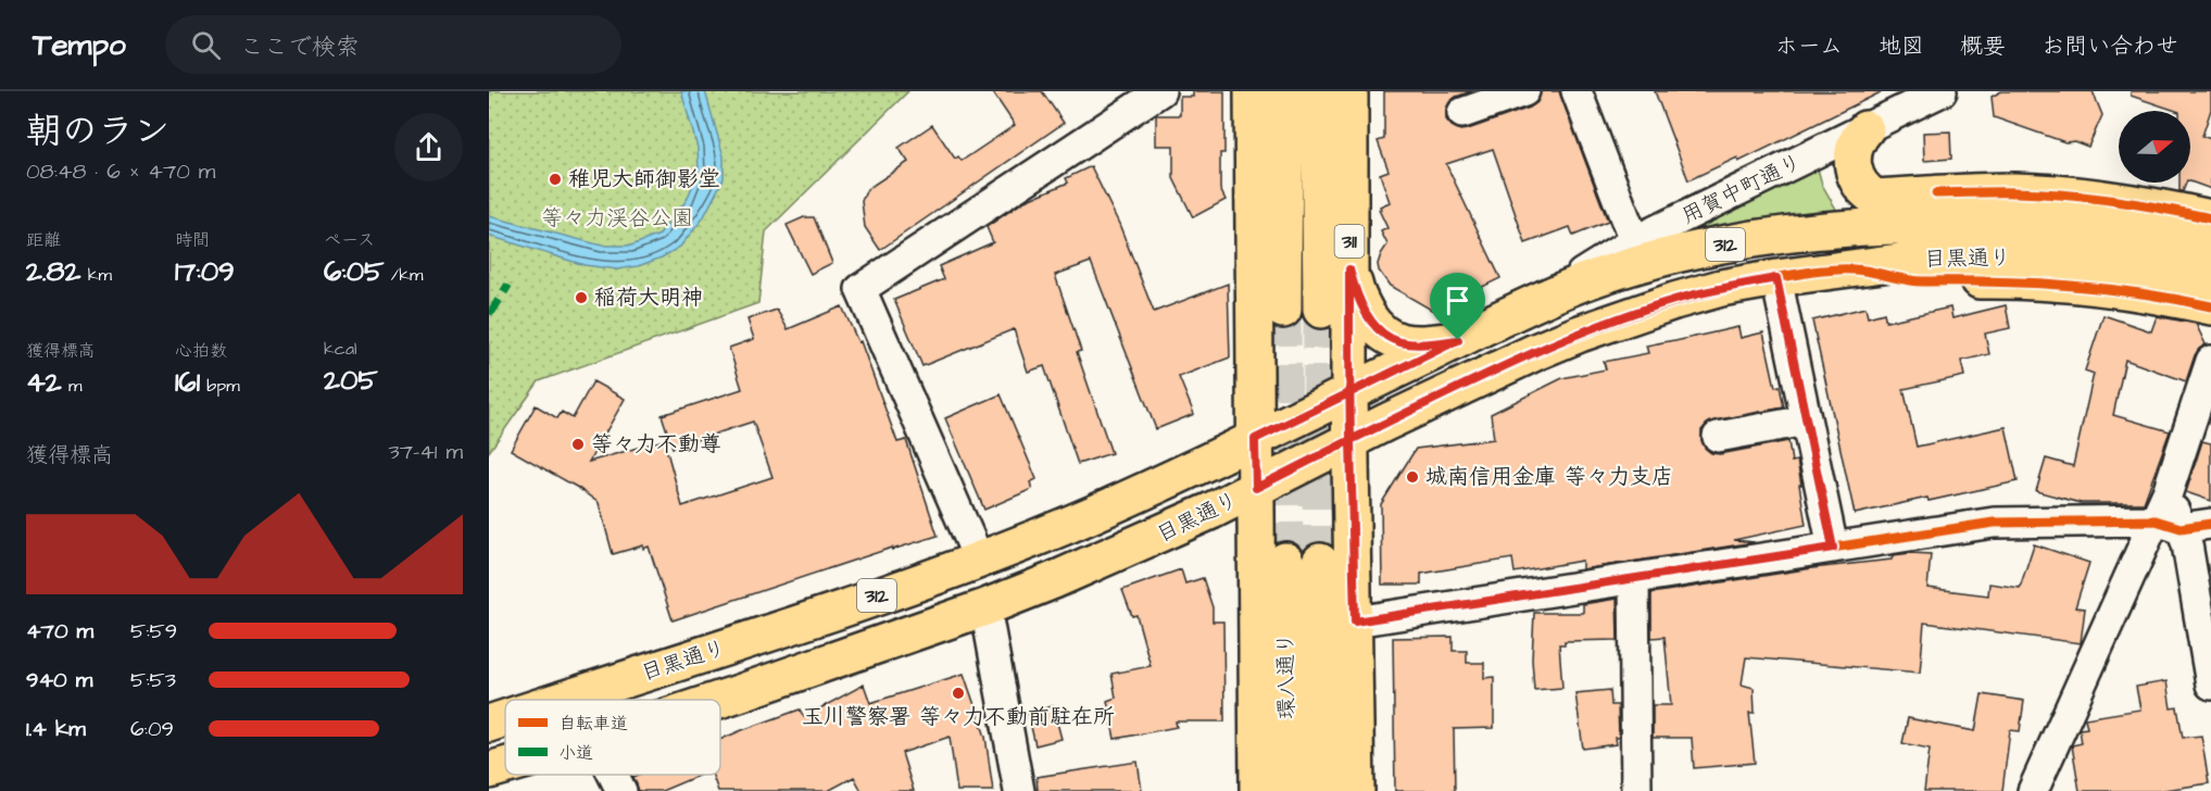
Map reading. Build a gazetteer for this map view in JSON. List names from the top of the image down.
{
  "streets": {
    "main road": [
      "311",
      "312",
      "目黒通り",
      "環八通り"
    ],
    "street": ["用賀中町通り"]
  },
  "crossings": [
    ["用賀中町通り", "目黒通り"],
    ["311", "目黒通り"]
  ],
  "parks": ["等々力渓谷公園"],
  "places": [
    "稚児大師御影堂",
    "稲荷大明神",
    "等々力不動尊",
    "城南信用金庫 等々力支店",
    "玉川警察署 等々力不動前駐在所"
  ],
  "legend": ["自転車道", "小道"],
  "north": "right",
  "page": {
    "header": "Tempo",
    "search": "ここで検索",
    "nav": [
      "ホーム",
      "地図",
      "概要",
      "お問い合わせ"
    ],
    "heading": ["朝のラン", "08:48 · 6 × 470 m"],
    "stats": [
      ["距離", "2.82 km"],
      ["時間", "17:09"],
      ["ペース", "6:05 /km"],
      ["獲得標高", "42 m"],
      ["心拍数", "161 bpm"],
      ["kcal", "205"]
    ],
    "chart": ["獲得標高", "37–41 m"],
    "list": [
      {
        "name": "470 m",
        "note": "5:59"
      },
      {
        "name": "940 m",
        "note": "5:53"
      },
      {
        "name": "1.4 km",
        "note": "6:09"
      }
    ]
  }
}
